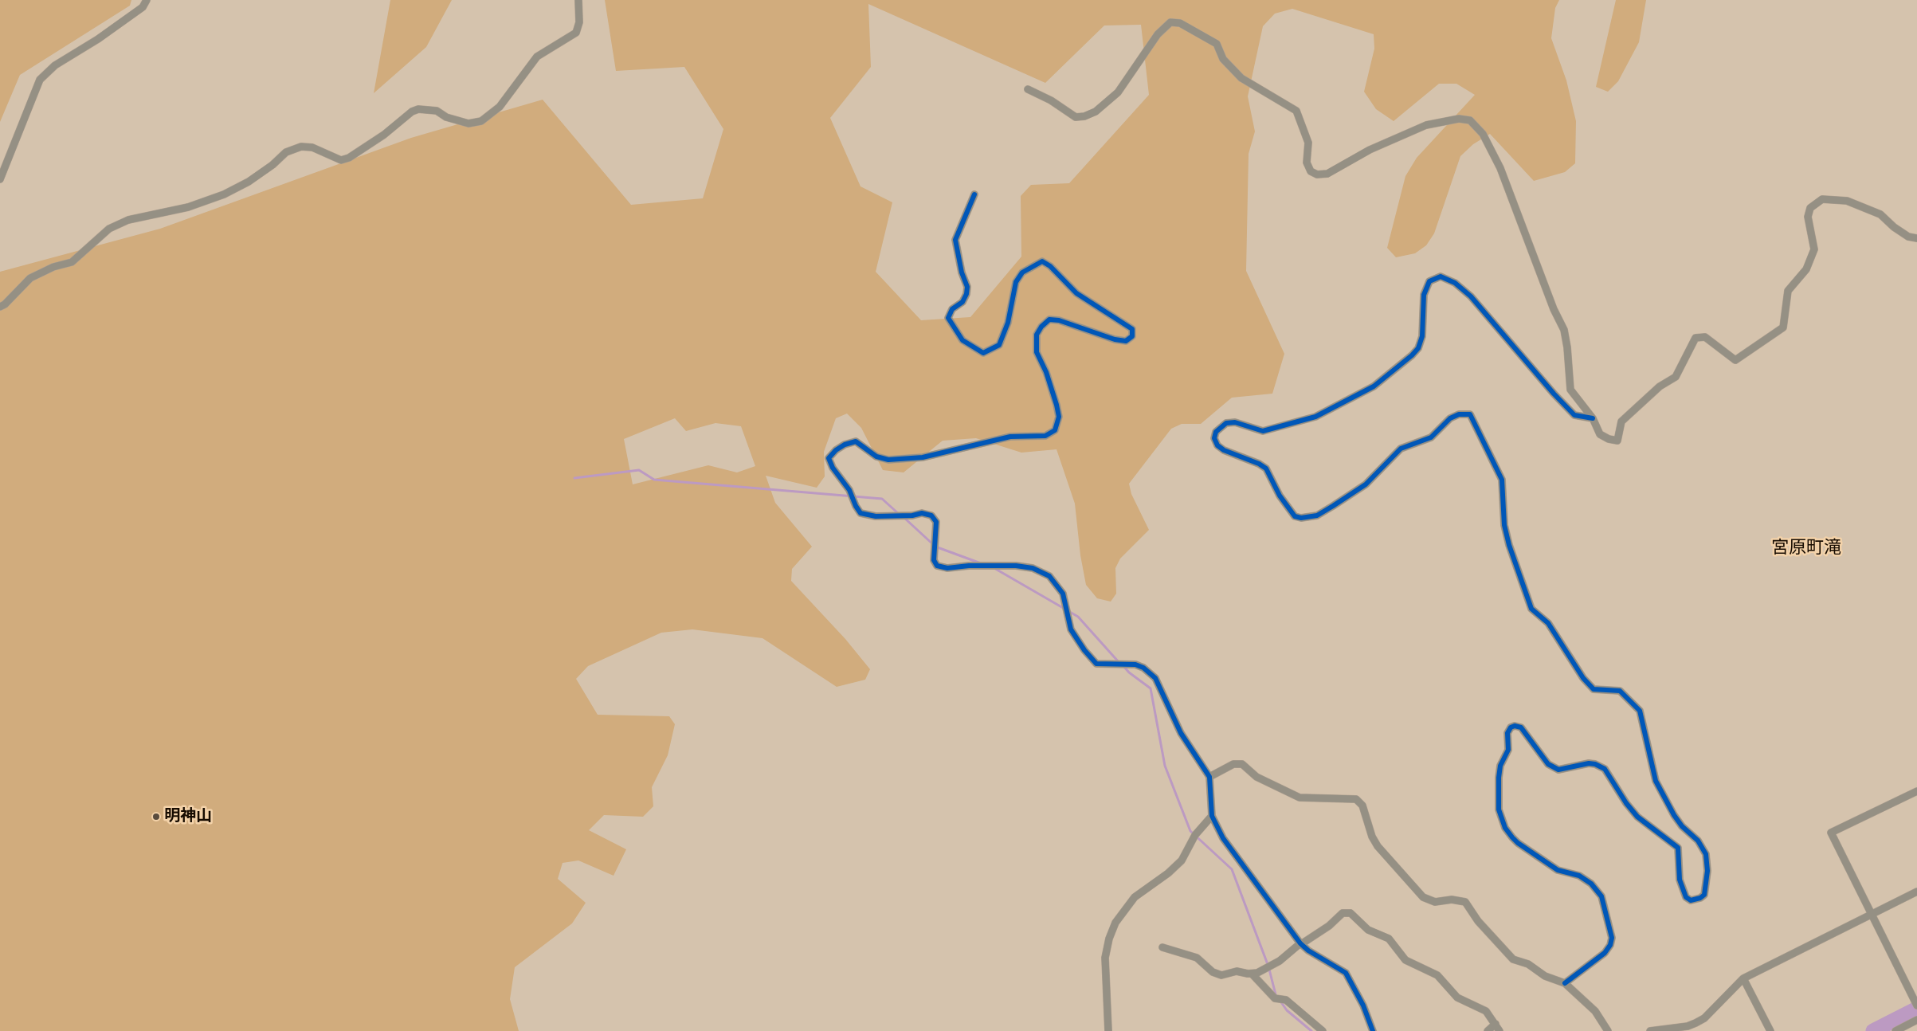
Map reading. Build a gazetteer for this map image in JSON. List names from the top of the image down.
{
  "districts": ["宮原町滝"],
  "places": ["明神山"]
}
